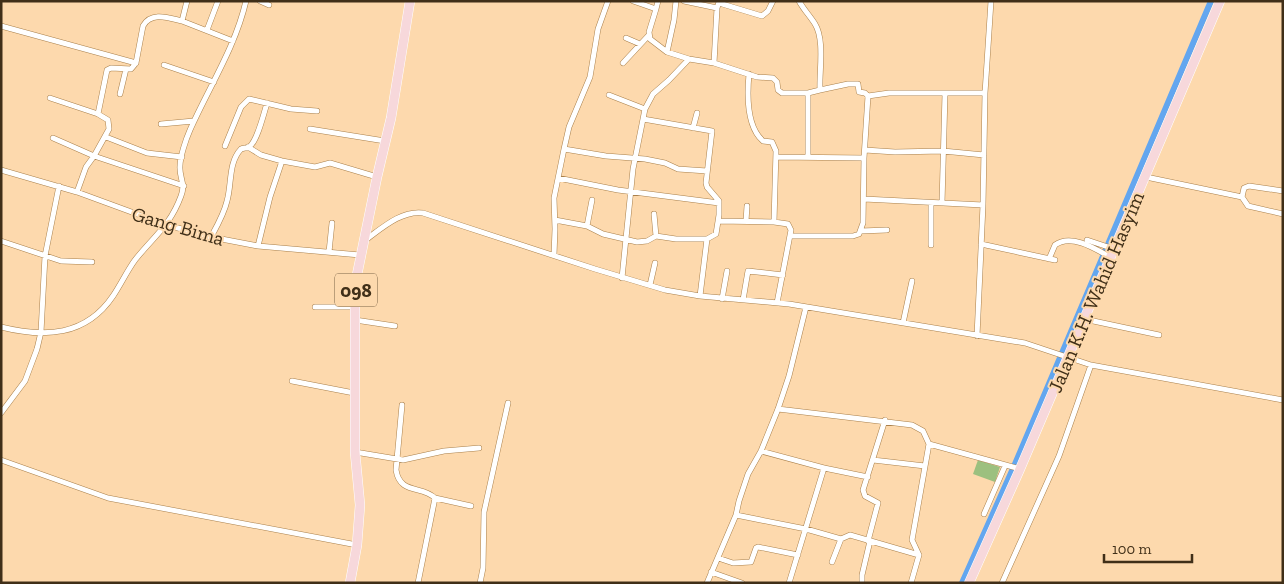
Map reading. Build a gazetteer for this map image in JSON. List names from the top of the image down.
{
  "streets": {
    "main road": ["098", "Jalan K.H. Wahid Hasyim"],
    "street": ["Gang Bima"]
  },
  "crossings": [
    ["Gang Bima", "098"]
  ],
  "scale_bar": "100 m"
}
